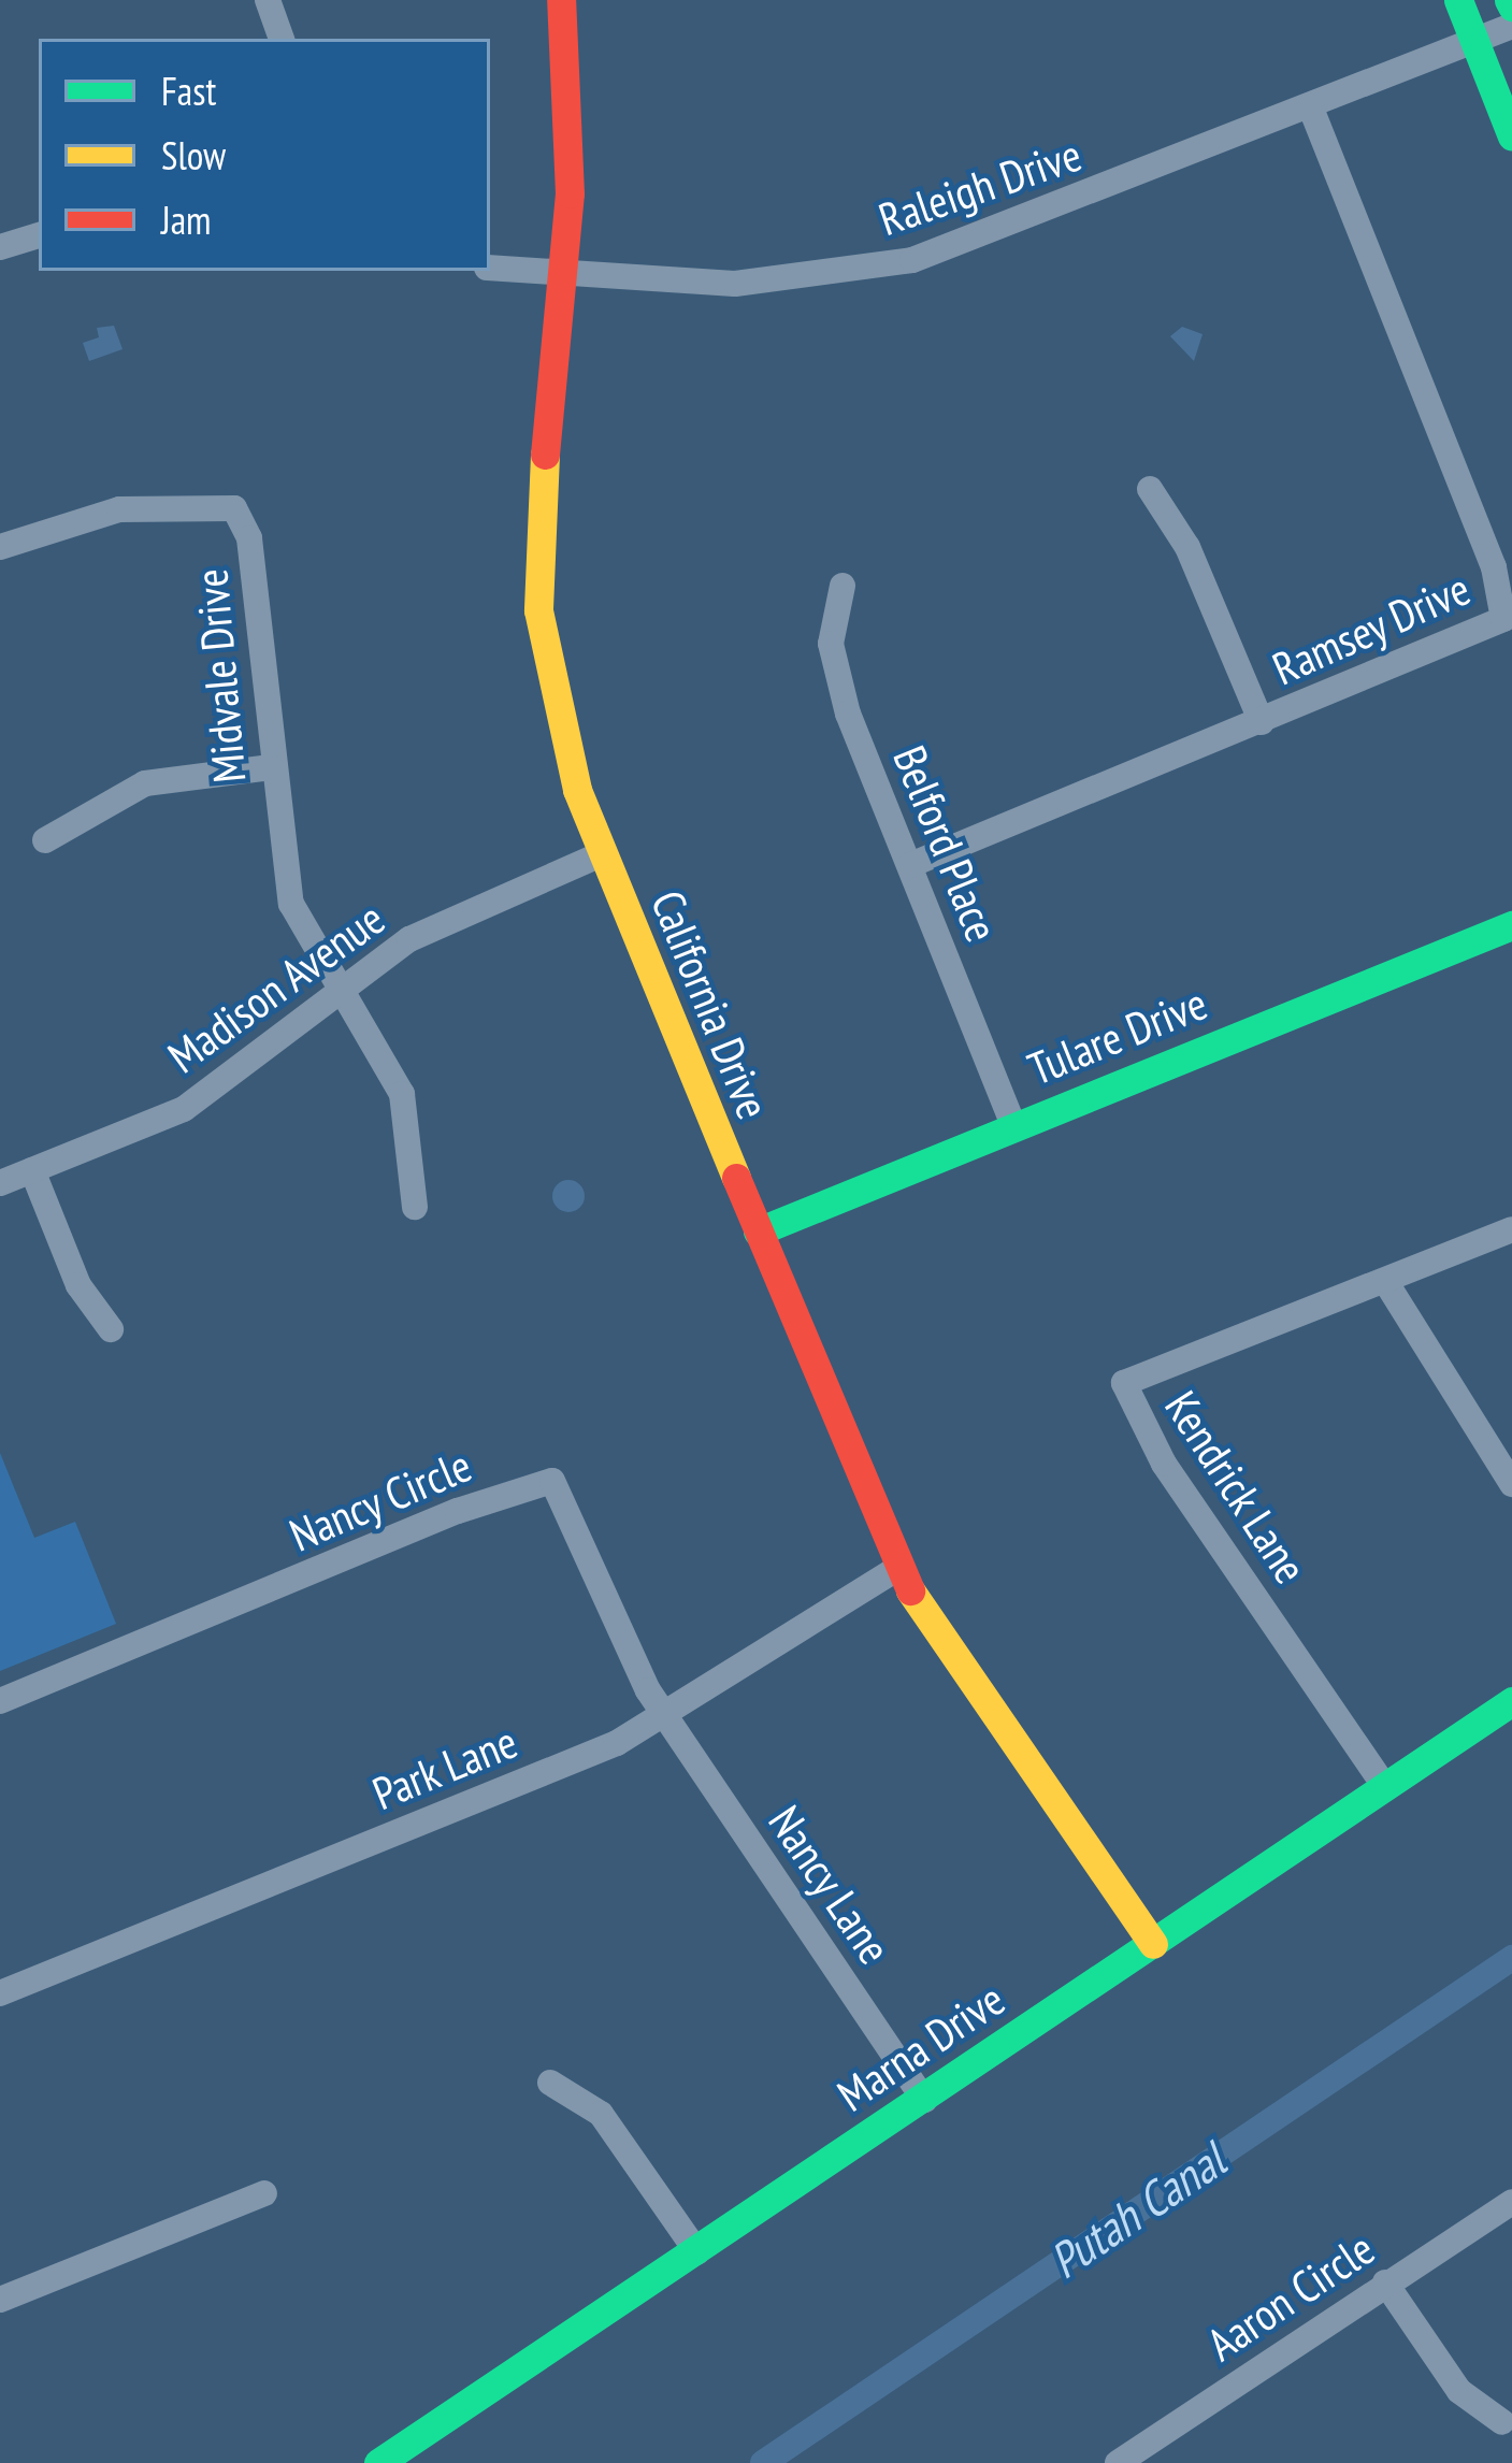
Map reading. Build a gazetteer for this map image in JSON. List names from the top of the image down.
{
  "streets": {
    "street": [
      "Raleigh Drive",
      "Ramsey Drive",
      "Midvale Drive",
      "Belford Place",
      "Madison Avenue",
      "California Drive",
      "Tulare Drive",
      "Kendrick Lane",
      "Nancy Circle",
      "Park Lane",
      "Nancy Lane",
      "Marna Drive",
      "Aaron Circle"
    ]
  },
  "crossings": [
    ["Raleigh Drive", "Ramsey Drive"],
    ["Raleigh Drive", "California Drive"],
    ["Ramsey Drive", "Belford Place"],
    ["Midvale Drive", "Madison Avenue"],
    ["Belford Place", "Tulare Drive"],
    ["Madison Avenue", "California Drive"],
    ["California Drive", "Tulare Drive"],
    ["California Drive", "Park Lane"],
    ["California Drive", "Marna Drive"],
    ["Kendrick Lane", "Marna Drive"],
    ["Nancy Circle", "Park Lane"],
    ["Nancy Circle", "Nancy Lane"],
    ["Park Lane", "Nancy Lane"],
    ["Nancy Lane", "Marna Drive"]
  ],
  "water": ["Putah Canal"],
  "legend": ["Fast", "Slow", "Jam"]
}
